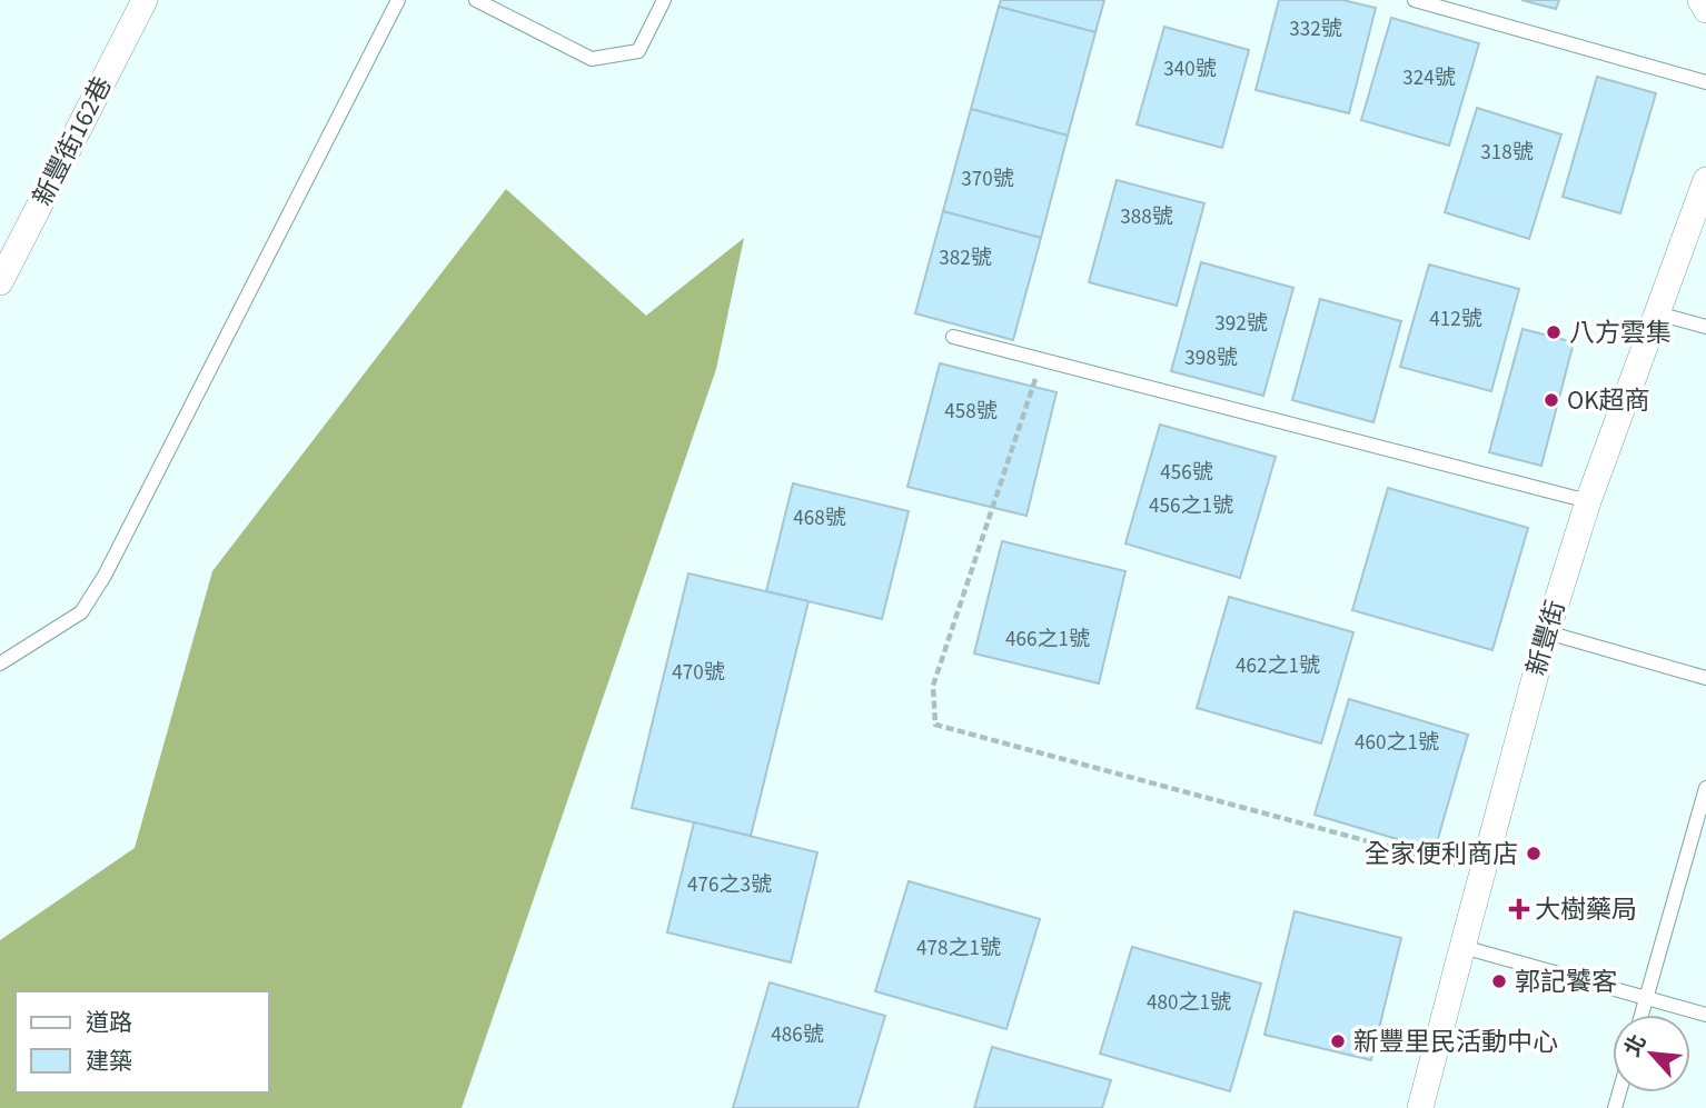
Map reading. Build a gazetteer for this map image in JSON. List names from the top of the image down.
{
  "streets": {
    "street": ["新豐街162巷", "新豐街"]
  },
  "places": {
    "other": [
      "八方雲集",
      "OK超商",
      "全家便利商店",
      "郭記饕客",
      "新豐里民活動中心"
    ],
    "health": ["大樹藥局"]
  },
  "house_numbers": [
    "332號",
    "340號",
    "324號",
    "318號",
    "370號",
    "388號",
    "382號",
    "412號",
    "392號",
    "398號",
    "458號",
    "456號",
    "456之1號",
    "468號",
    "466之1號",
    "462之1號",
    "470號",
    "460之1號",
    "476之3號",
    "478之1號",
    "480之1號",
    "486號"
  ],
  "legend": ["道路", "建築"],
  "north": "top left"
}
